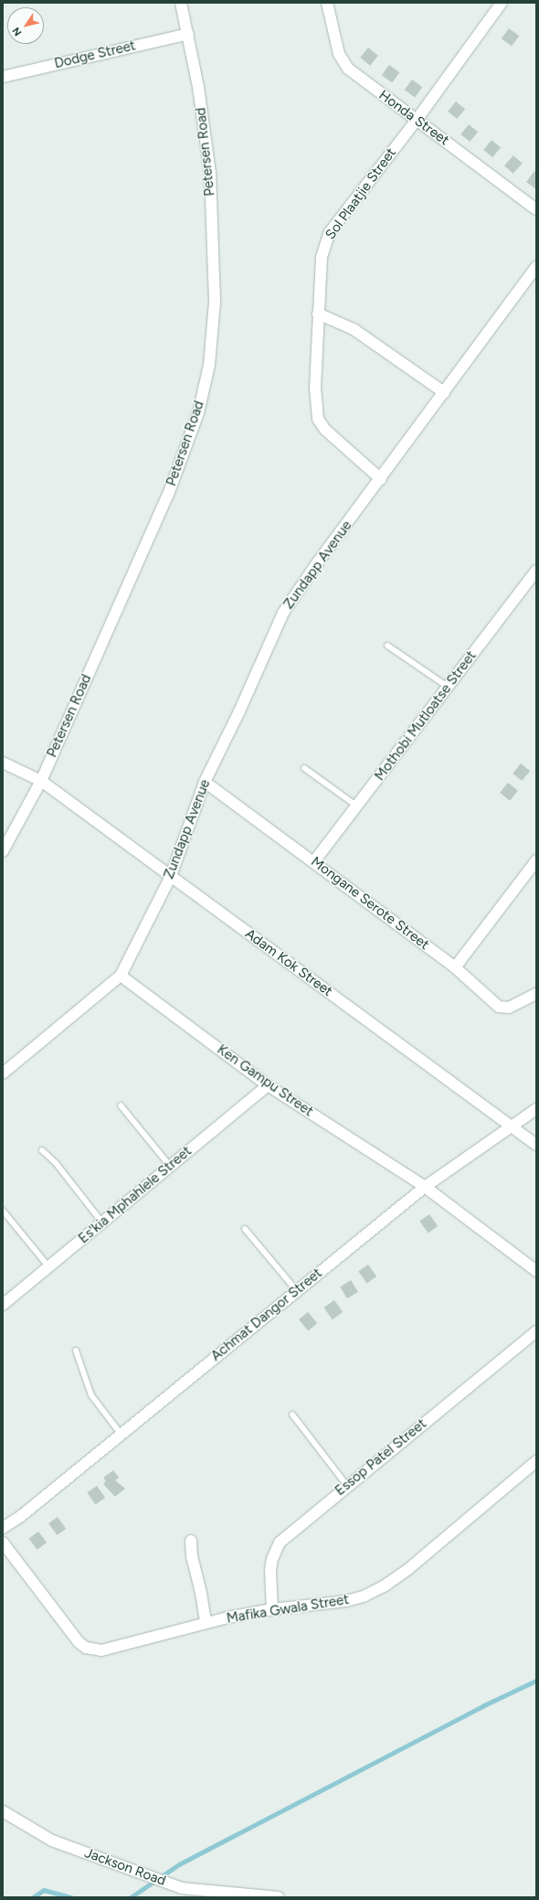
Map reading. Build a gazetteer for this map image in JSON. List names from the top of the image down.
{
  "streets": {
    "street": [
      "Dodge Street",
      "Honda Street",
      "Petersen Road",
      "Sol Plaatjie Street",
      "Zundapp Avenue",
      "Mothobi Mutloatse Street",
      "Mongane Serote Street",
      "Adam Kok Street",
      "Ken Gampu Street",
      "Es'kia Mphahlele Street",
      "Achmat Dangor Street",
      "Essop Patel Street",
      "Mafika Gwala Street",
      "Jackson Road"
    ]
  },
  "crossings": [
    ["Dodge Street", "Petersen Road"],
    ["Honda Street", "Sol Plaatjie Street"],
    ["Petersen Road", "Adam Kok Street"],
    ["Sol Plaatjie Street", "Zundapp Avenue"],
    ["Zundapp Avenue", "Mongane Serote Street"],
    ["Zundapp Avenue", "Adam Kok Street"],
    ["Zundapp Avenue", "Ken Gampu Street"],
    ["Mothobi Mutloatse Street", "Mongane Serote Street"],
    ["Adam Kok Street", "Achmat Dangor Street"],
    ["Ken Gampu Street", "Es'kia Mphahlele Street"],
    ["Ken Gampu Street", "Achmat Dangor Street"],
    ["Essop Patel Street", "Mafika Gwala Street"]
  ],
  "north": "bottom left"
}
